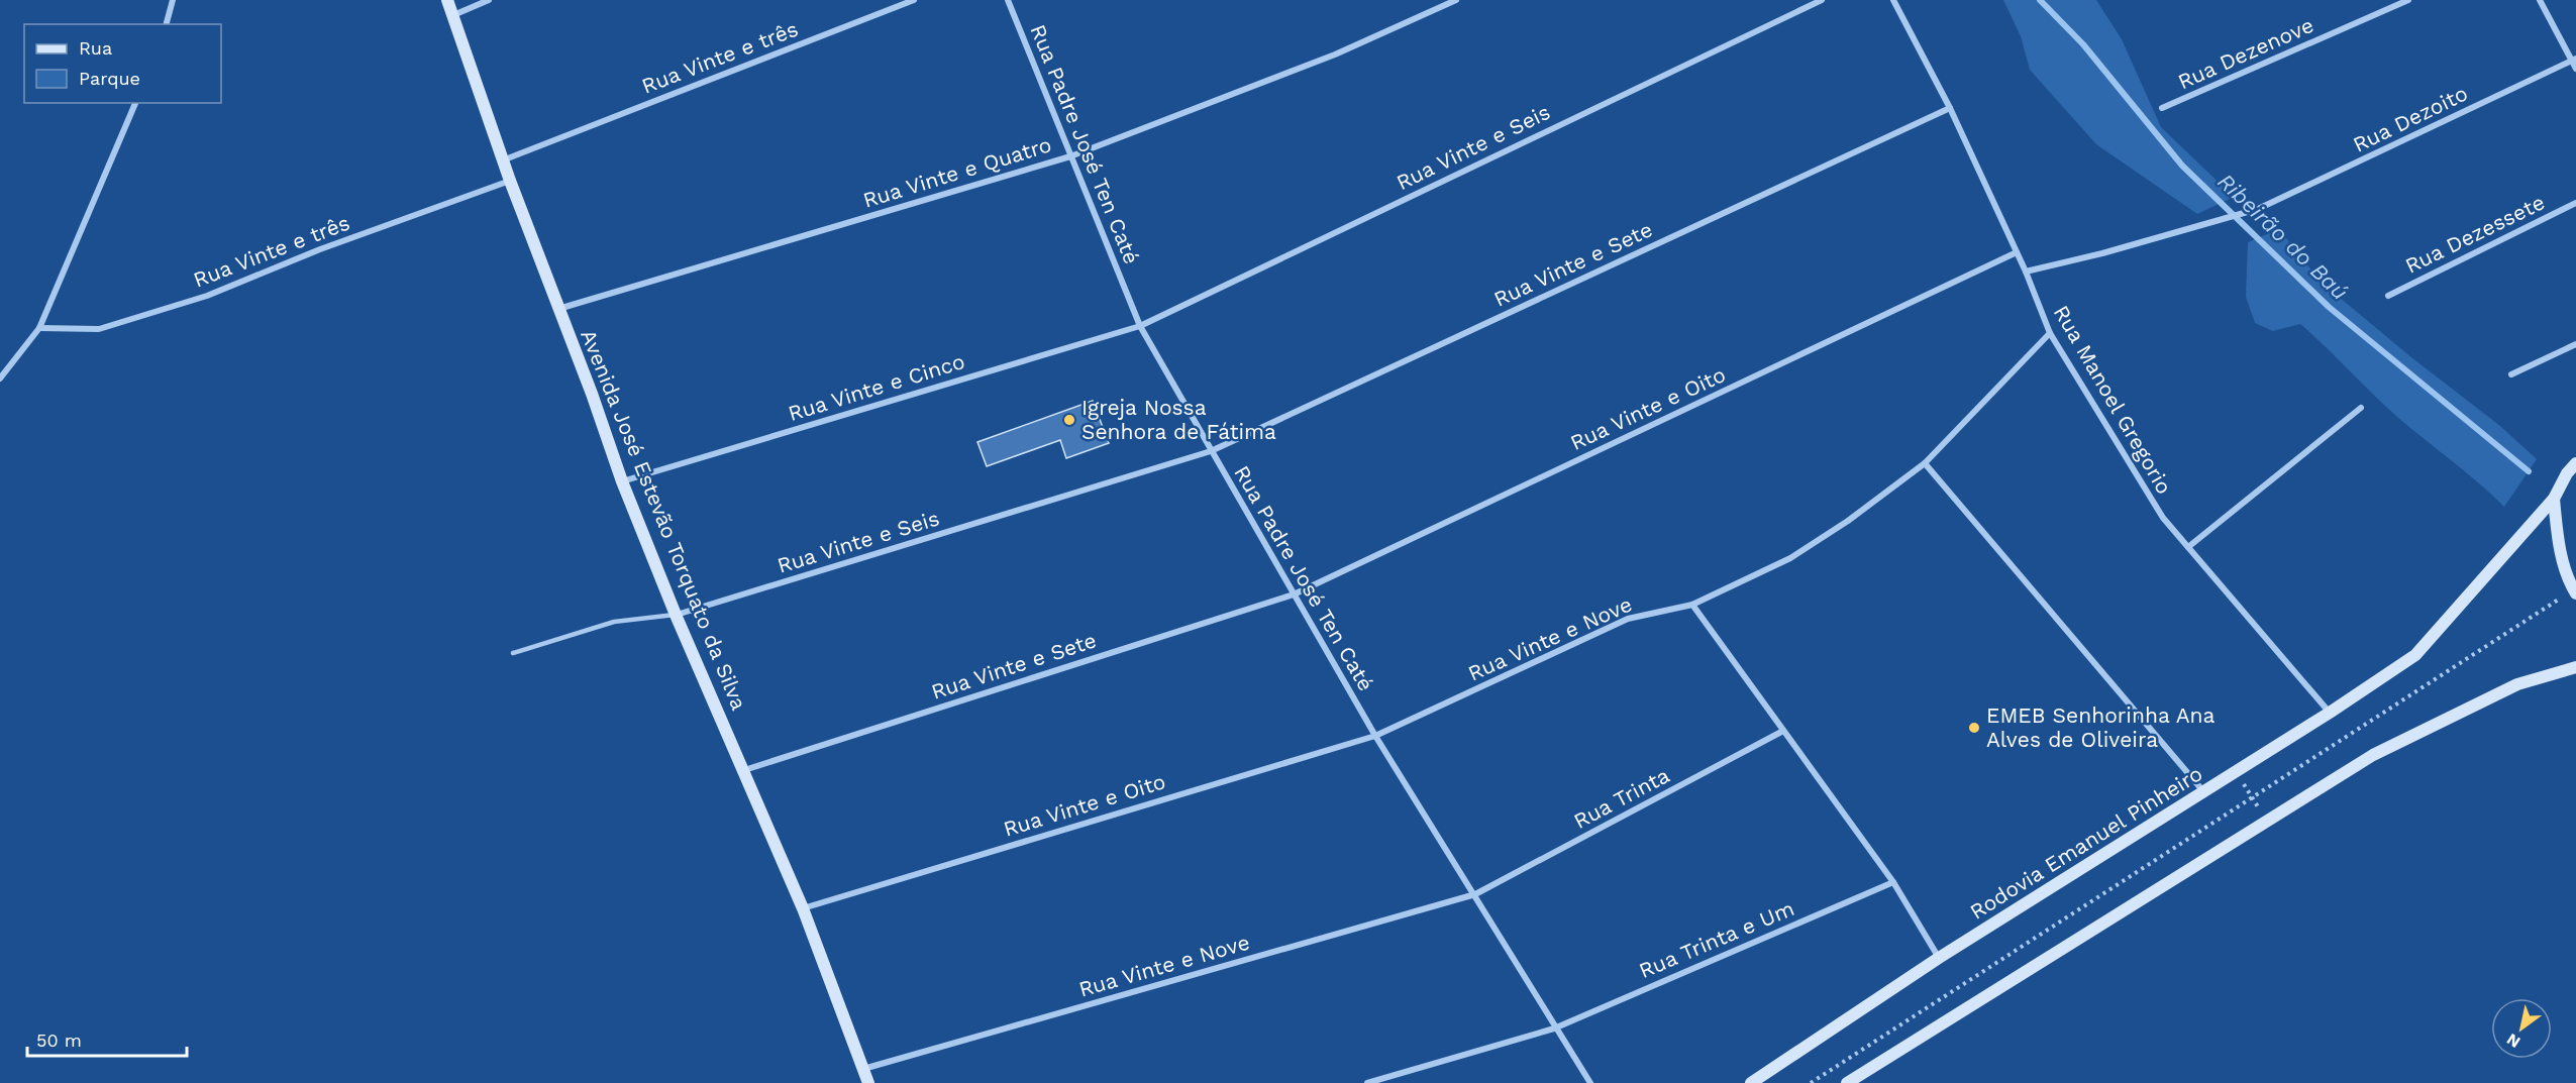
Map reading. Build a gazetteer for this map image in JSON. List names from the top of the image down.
{
  "streets": {
    "main road": ["Avenida José Estevão Torquato da Silva", "Rodovia Emanuel Pinheiro"],
    "street": [
      "Rua Dezenove",
      "Rua Vinte e três",
      "Rua Dezoito",
      "Rua Padre José Ten Caté",
      "Rua Vinte e Seis",
      "Rua Vinte e Quatro",
      "Rua Dezessete",
      "Rua Vinte e Sete",
      "Rua Vinte e Cinco",
      "Rua Manoel Gregorio",
      "Rua Vinte e Oito",
      "Rua Vinte e Nove",
      "Rua Trinta",
      "Rua Trinta e Um"
    ]
  },
  "crossings": [
    ["Rua Vinte e três", "Avenida José Estevão Torquato da Silva"],
    ["Rua Dezoito", "Rua Manoel Gregorio"],
    ["Rua Padre José Ten Caté", "Rua Vinte e Seis"],
    ["Rua Padre José Ten Caté", "Rua Vinte e Quatro"],
    ["Rua Padre José Ten Caté", "Rua Vinte e Sete"],
    ["Rua Padre José Ten Caté", "Rua Vinte e Cinco"],
    ["Rua Padre José Ten Caté", "Rua Vinte e Oito"],
    ["Rua Padre José Ten Caté", "Rua Vinte e Nove"],
    ["Rua Padre José Ten Caté", "Rua Trinta"],
    ["Rua Padre José Ten Caté", "Rua Trinta e Um"],
    ["Rua Vinte e Seis", "Rua Vinte e Sete"],
    ["Rua Vinte e Seis", "Rua Vinte e Cinco"],
    ["Rua Vinte e Seis", "Avenida José Estevão Torquato da Silva"],
    ["Rua Vinte e Quatro", "Avenida José Estevão Torquato da Silva"],
    ["Rua Vinte e Sete", "Rua Manoel Gregorio"],
    ["Rua Vinte e Sete", "Rua Vinte e Oito"],
    ["Rua Vinte e Sete", "Avenida José Estevão Torquato da Silva"],
    ["Rua Vinte e Cinco", "Avenida José Estevão Torquato da Silva"],
    ["Rua Manoel Gregorio", "Rua Vinte e Oito"],
    ["Rua Manoel Gregorio", "Rua Vinte e Nove"],
    ["Rua Manoel Gregorio", "Rodovia Emanuel Pinheiro"],
    ["Rua Vinte e Oito", "Avenida José Estevão Torquato da Silva"],
    ["Rua Vinte e Oito", "Rua Vinte e Nove"],
    ["Avenida José Estevão Torquato da Silva", "Rua Vinte e Nove"],
    ["Rua Vinte e Nove", "Rua Trinta"]
  ],
  "water": ["Ribeirão do Baú"],
  "places": ["Igreja Nossa Senhora de Fátima", "EMEB Senhorinha Ana Alves de Oliveira"],
  "legend": ["Rua", "Parque"],
  "scale_bar": "50 m",
  "north": "bottom left"
}
